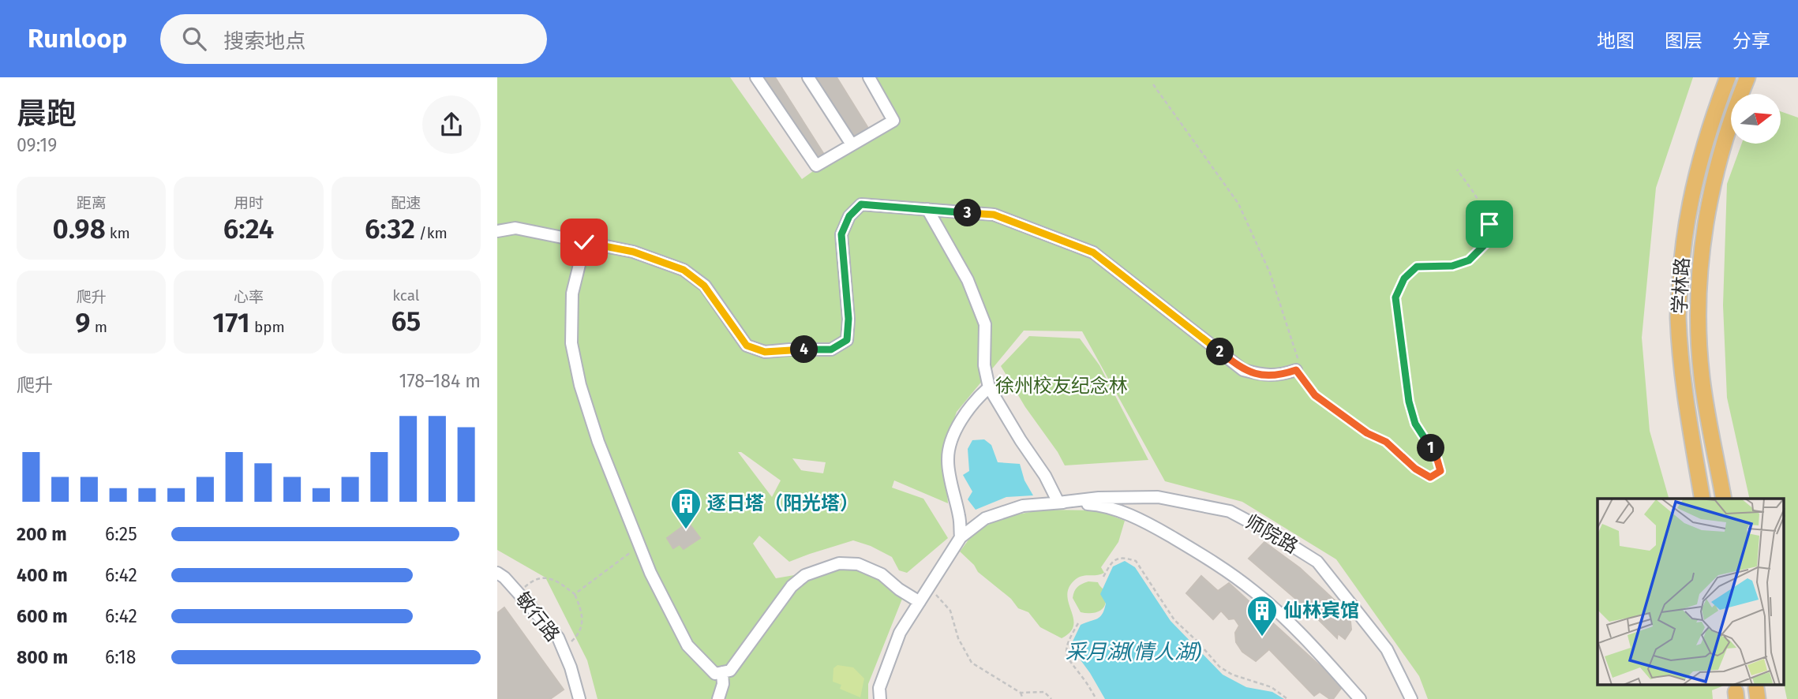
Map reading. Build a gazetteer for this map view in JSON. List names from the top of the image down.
{
  "streets": {
    "main road": ["学林路"],
    "street": ["师院路", "敏行路"]
  },
  "water": ["采月湖(情人湖)"],
  "parks": ["徐州校友纪念林"],
  "places": {
    "building": ["逐日塔（阳光塔）", "仙林宾馆"]
  },
  "north": "right",
  "page": {
    "header": "Runloop",
    "search": "搜索地点",
    "nav": ["地图", "图层", "分享"],
    "heading": ["晨跑", "09:19"],
    "stats": [
      ["距离", "0.98 km"],
      ["用时", "6:24"],
      ["配速", "6:32 /km"],
      ["爬升", "9 m"],
      ["心率", "171 bpm"],
      ["kcal", "65"]
    ],
    "pins": [
      "3",
      "4",
      "2",
      "1"
    ],
    "chart": ["爬升", "178–184 m"],
    "list": [
      {
        "name": "200 m",
        "note": "6:25"
      },
      {
        "name": "400 m",
        "note": "6:42"
      },
      {
        "name": "600 m",
        "note": "6:42"
      },
      {
        "name": "800 m",
        "note": "6:18"
      }
    ]
  }
}
